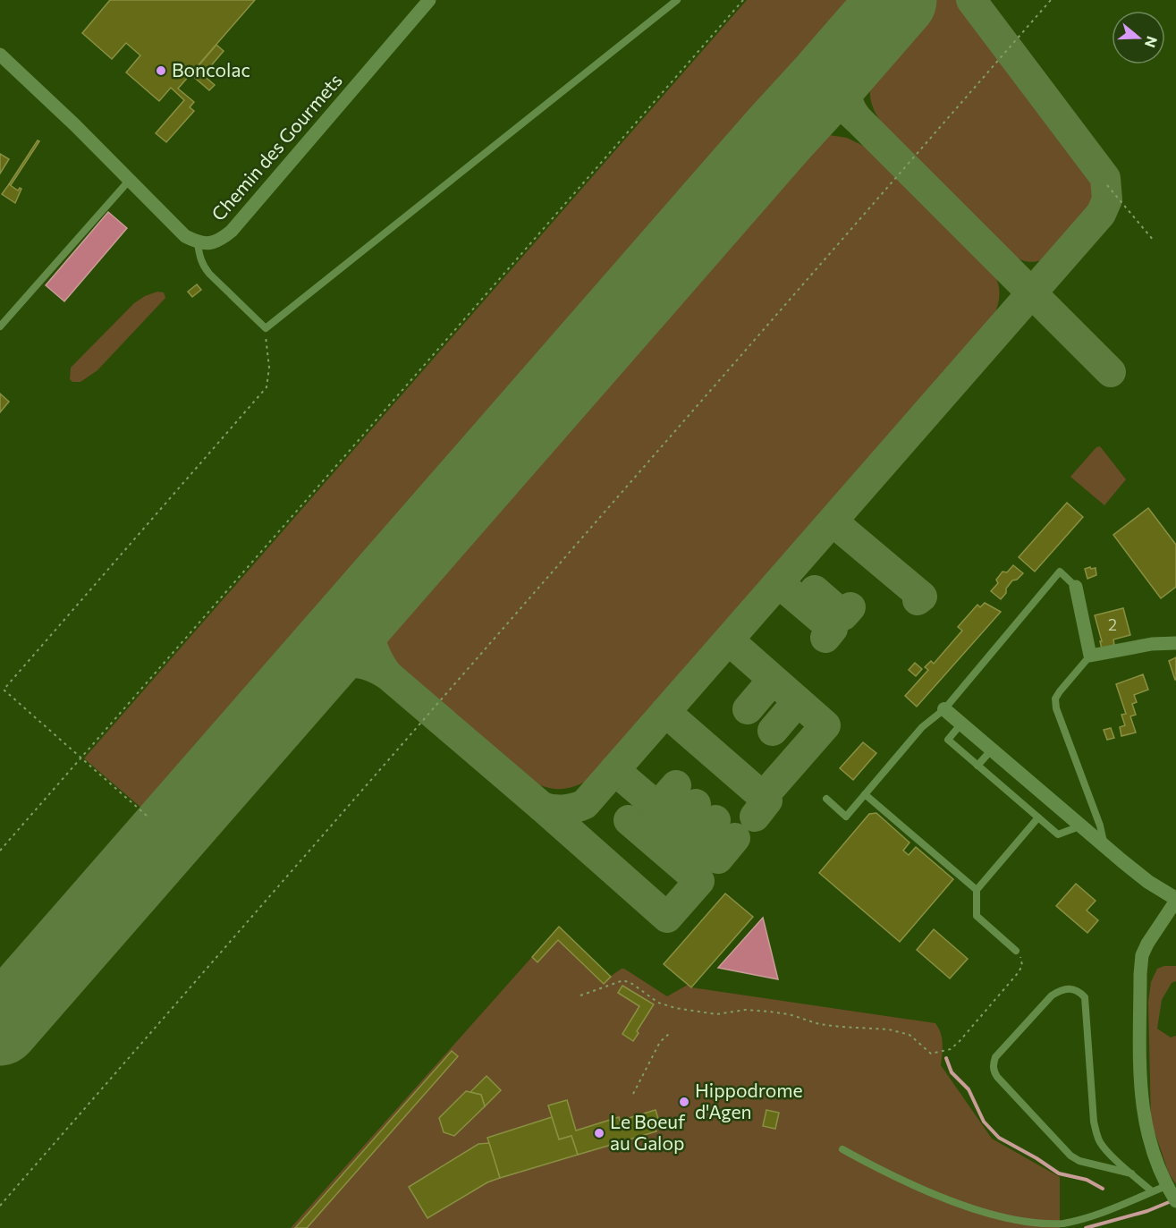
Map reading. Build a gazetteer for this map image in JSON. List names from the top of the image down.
{
  "streets": {
    "street": ["Chemin des Gourmets"]
  },
  "places": ["Boncolac", "Hippodrome d'Agen", "Le Boeuf au Galop"],
  "house_numbers": ["2"],
  "north": "right"
}
